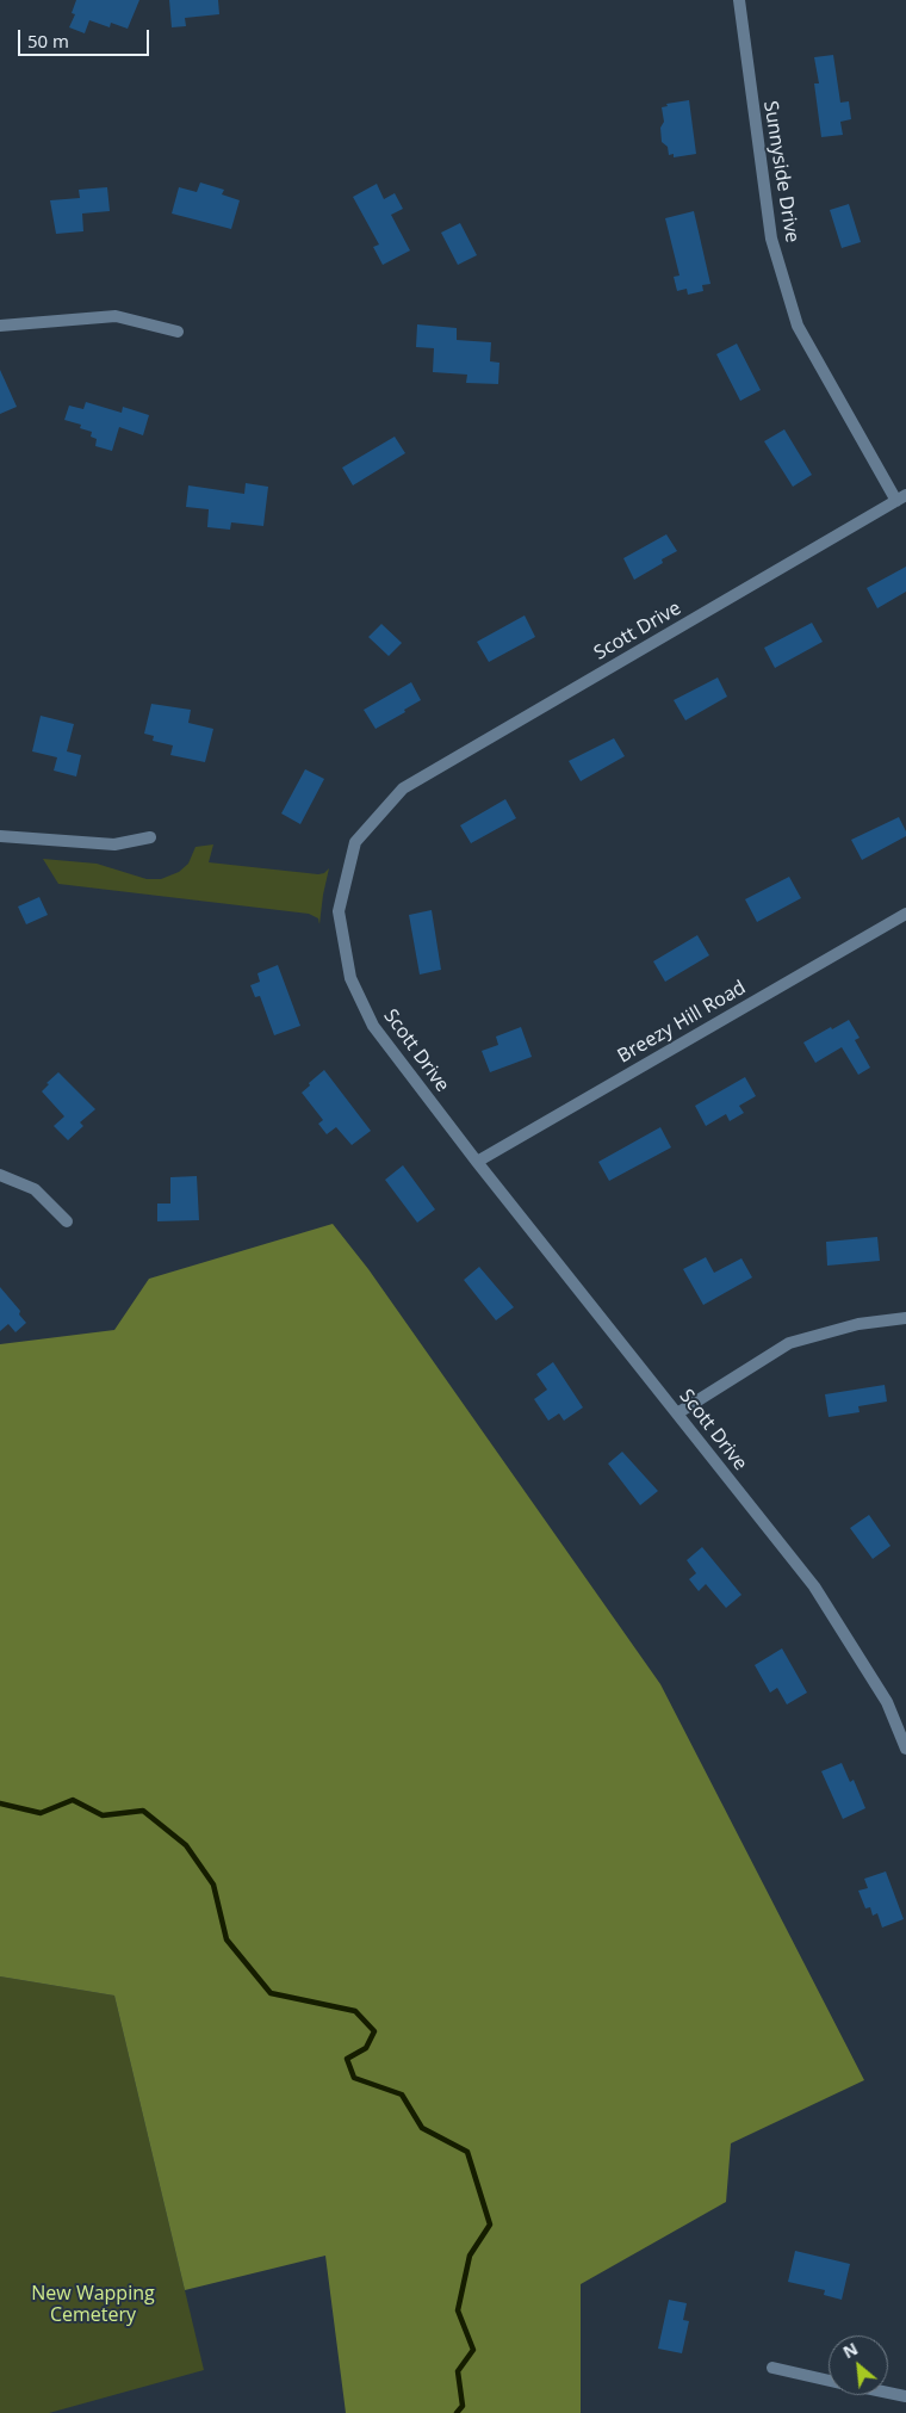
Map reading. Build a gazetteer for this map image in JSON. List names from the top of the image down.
{
  "streets": {
    "street": ["Sunnyside Drive", "Scott Drive", "Breezy Hill Road"]
  },
  "crossings": [
    ["Sunnyside Drive", "Scott Drive"],
    ["Scott Drive", "Breezy Hill Road"]
  ],
  "parks": ["New Wapping Cemetery"],
  "scale_bar": "50 m",
  "north": "top left"
}
